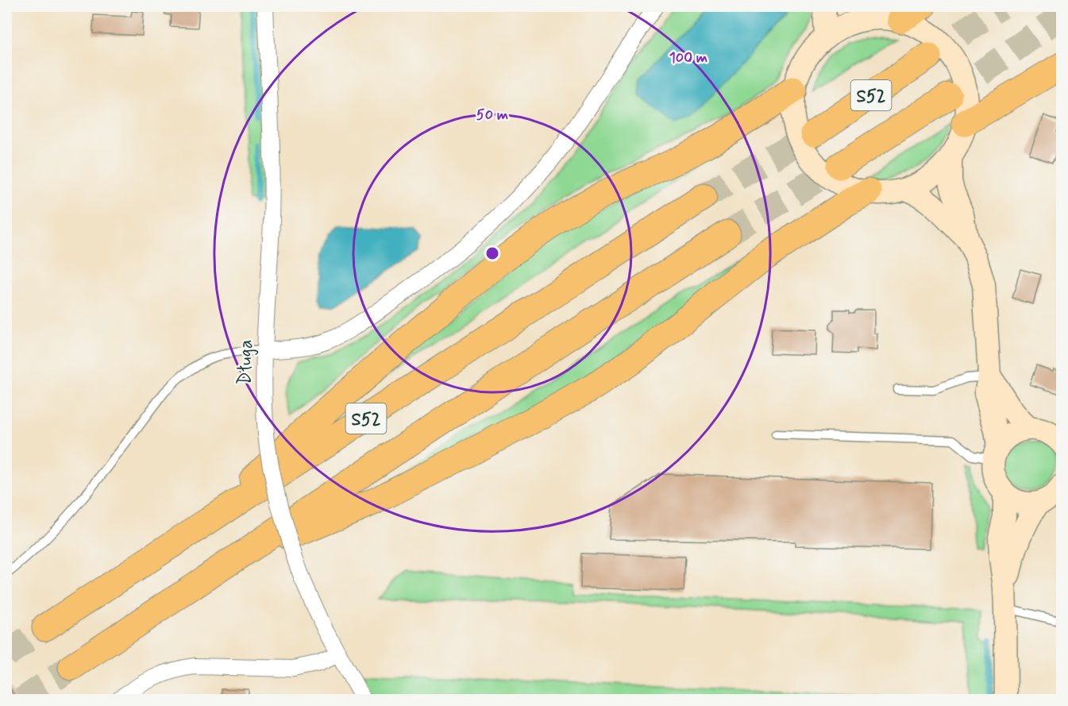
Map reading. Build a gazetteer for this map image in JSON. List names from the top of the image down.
{
  "streets": {
    "highway": ["S52"],
    "street": ["Długa"]
  },
  "rings": ["100 m", "50 m"]
}
